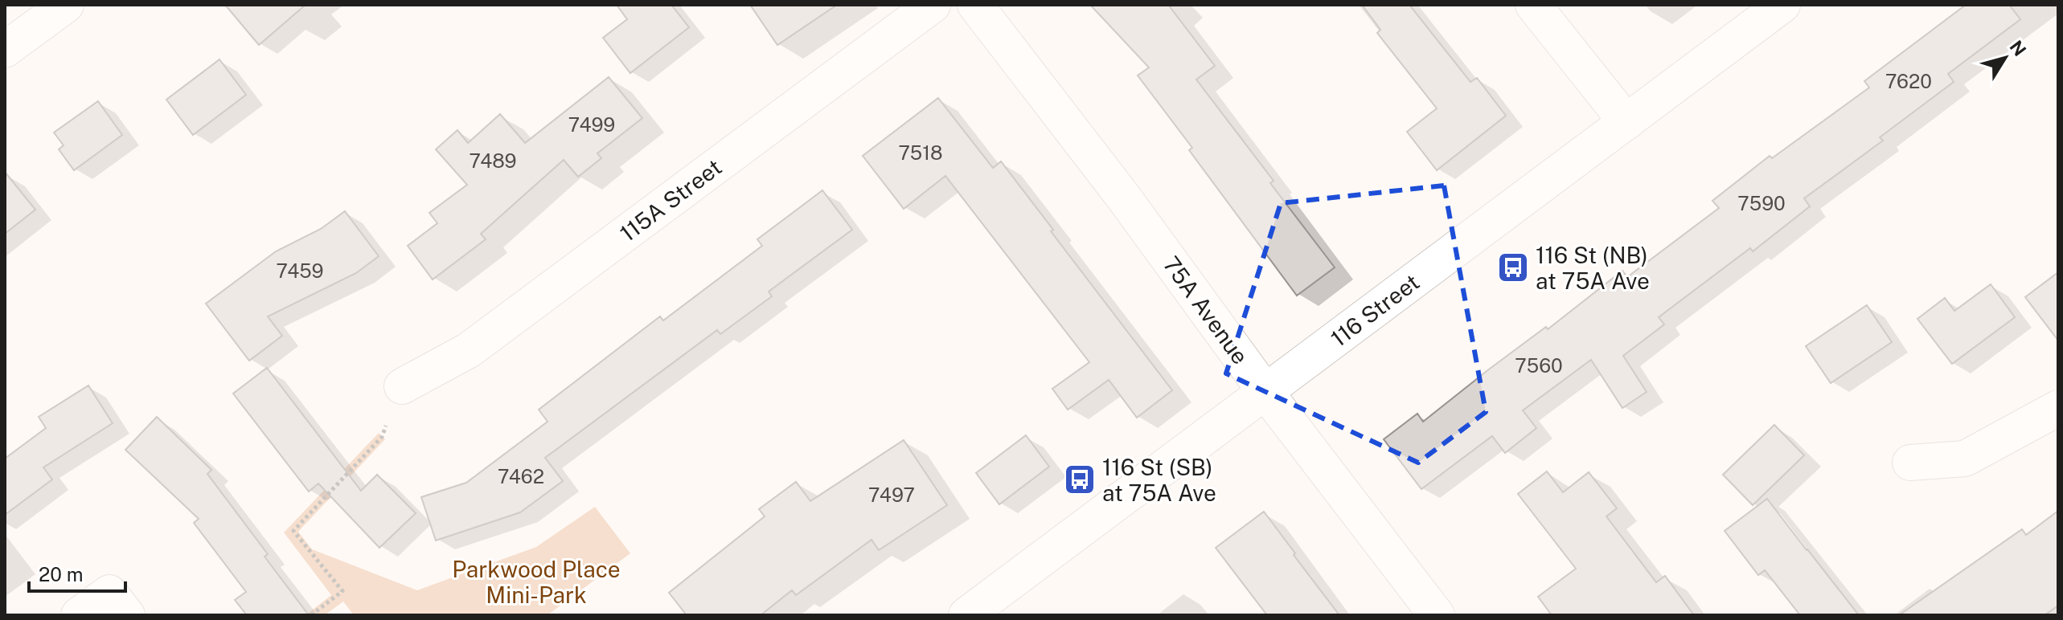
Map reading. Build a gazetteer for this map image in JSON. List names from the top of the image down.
{
  "streets": {
    "street": ["115A Street", "75A Avenue", "116 Street"]
  },
  "crossings": [
    ["75A Avenue", "116 Street"]
  ],
  "parks": ["Parkwood Place Mini-Park"],
  "places": {
    "bus stop": ["116 St (NB) at 75A Ave", "116 St (SB) at 75A Ave"]
  },
  "house_numbers": [
    "7620",
    "7499",
    "7518",
    "7489",
    "7590",
    "7459",
    "7560",
    "7462",
    "7497"
  ],
  "scale_bar": "20 m",
  "north": "top right"
}
